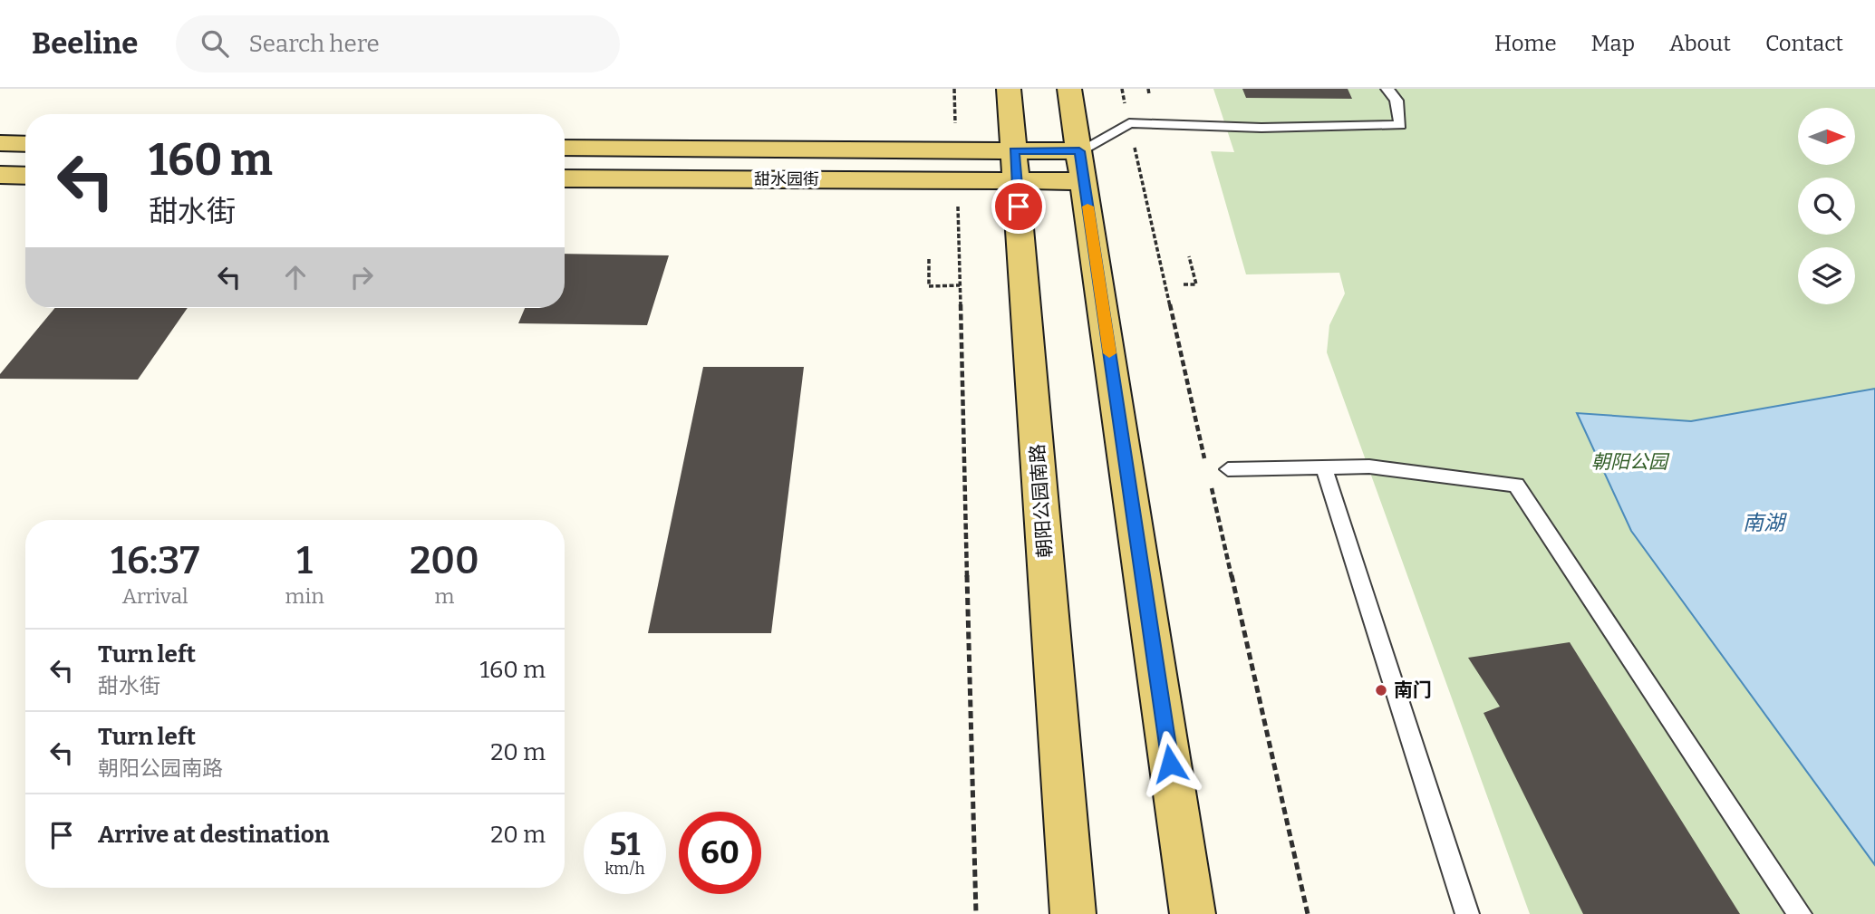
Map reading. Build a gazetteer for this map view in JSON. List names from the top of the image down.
{
  "streets": {
    "main road": ["甜水园街", "朝阳公园南路"]
  },
  "crossings": [
    ["甜水园街", "朝阳公园南路"]
  ],
  "water": ["南湖"],
  "parks": ["朝阳公园"],
  "places": ["南门"],
  "north": "right",
  "page": {
    "header": "Beeline",
    "search": "Search here",
    "nav": [
      "Home",
      "Map",
      "About",
      "Contact"
    ],
    "turn": ["160 m", "甜水街"],
    "eta": [
      "16:37",
      "Arrival",
      "1",
      "min",
      "200",
      "m"
    ],
    "list": [
      {
        "name": "Turn left",
        "note": "甜水街",
        "value": "160 m"
      },
      {
        "name": "Turn left",
        "note": "朝阳公园南路",
        "value": "20 m"
      },
      {
        "name": "Arrive at destination",
        "value": "20 m"
      }
    ],
    "speed": "51 km/h",
    "limit": "60"
  }
}
